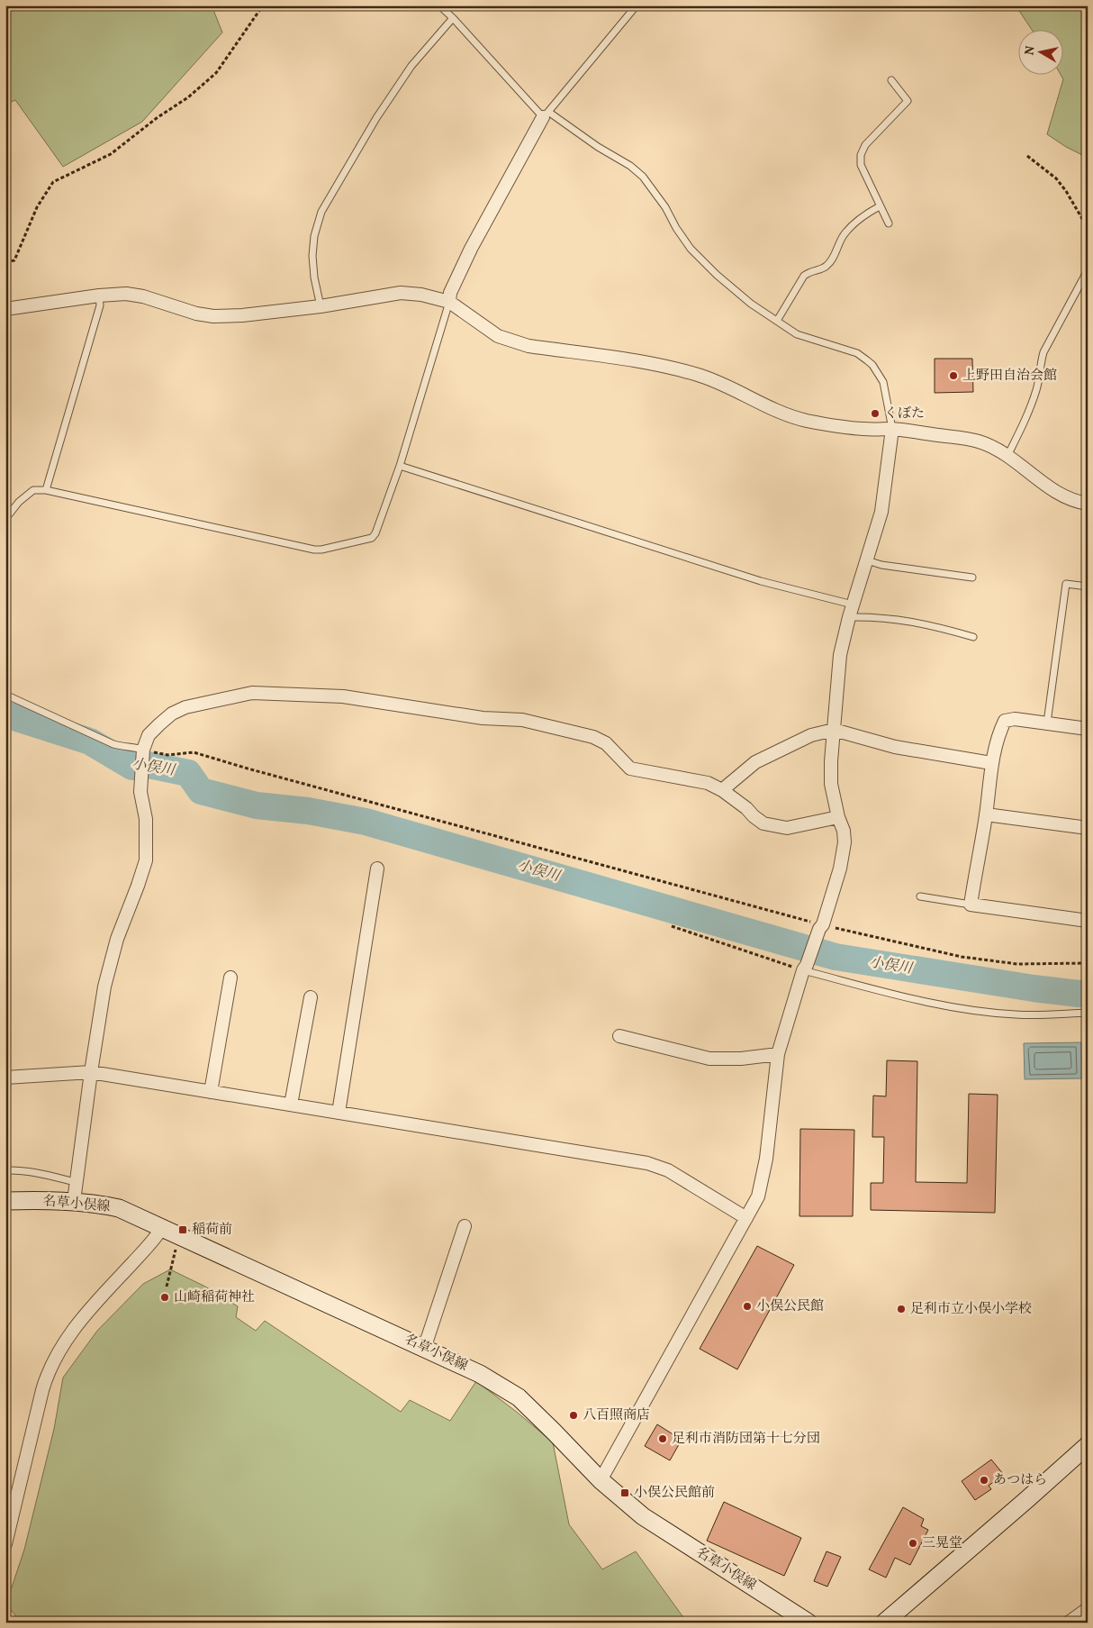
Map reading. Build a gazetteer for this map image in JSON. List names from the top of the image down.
{
  "streets": {
    "main road": ["名草小俣線"]
  },
  "water": ["小俣川"],
  "places": {
    "other": [
      "上野田自治会館",
      "くぼた",
      "山崎稲荷神社",
      "小俣公民館",
      "足利市立小俣小学校",
      "八百照商店",
      "足利市消防団第十七分団",
      "あつはら",
      "三晃堂"
    ],
    "transit": ["稲荷前", "小俣公民館前"]
  },
  "north": "left"
}
